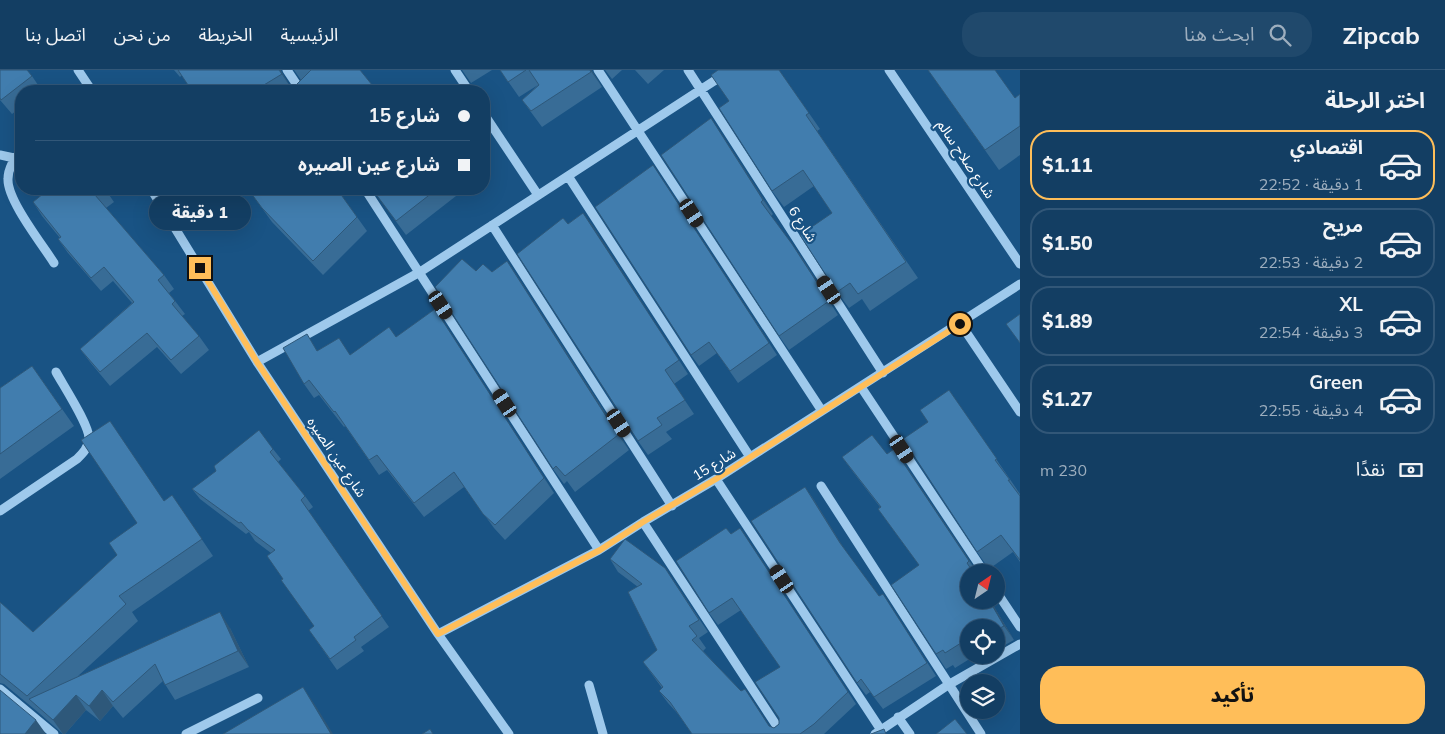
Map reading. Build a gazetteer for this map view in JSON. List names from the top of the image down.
{
  "streets": {
    "street": [
      "شارع صلاح سالم",
      "شارع 6",
      "شارع عين الصيره",
      "شارع 15"
    ]
  },
  "crossings": [
    ["شارع 6", "شارع 15"],
    ["شارع عين الصيره", "شارع 15"]
  ],
  "north": "top right",
  "page": {
    "header": "Zipcab",
    "search": "ابحث هنا",
    "nav": [
      "الرئيسية",
      "الخريطة",
      "من نحن",
      "اتصل بنا"
    ],
    "heading": "اختر الرحلة",
    "banner": ["شارع 15", "شارع عين الصيره"],
    "list": [
      {
        "name": "اقتصادي",
        "note": "1 دقيقة · 22:52",
        "value": "$1.11"
      },
      {
        "name": "مريح",
        "note": "2 دقيقة · 22:53",
        "value": "$1.50"
      },
      {
        "name": "XL",
        "note": "3 دقيقة · 22:54",
        "value": "$1.89"
      },
      {
        "name": "Green",
        "note": "4 دقيقة · 22:55",
        "value": "$1.27"
      }
    ],
    "bubble": "1 دقيقة",
    "pay": ["نقدًا", "230 m"],
    "buttons": "تأكيد"
  }
}
